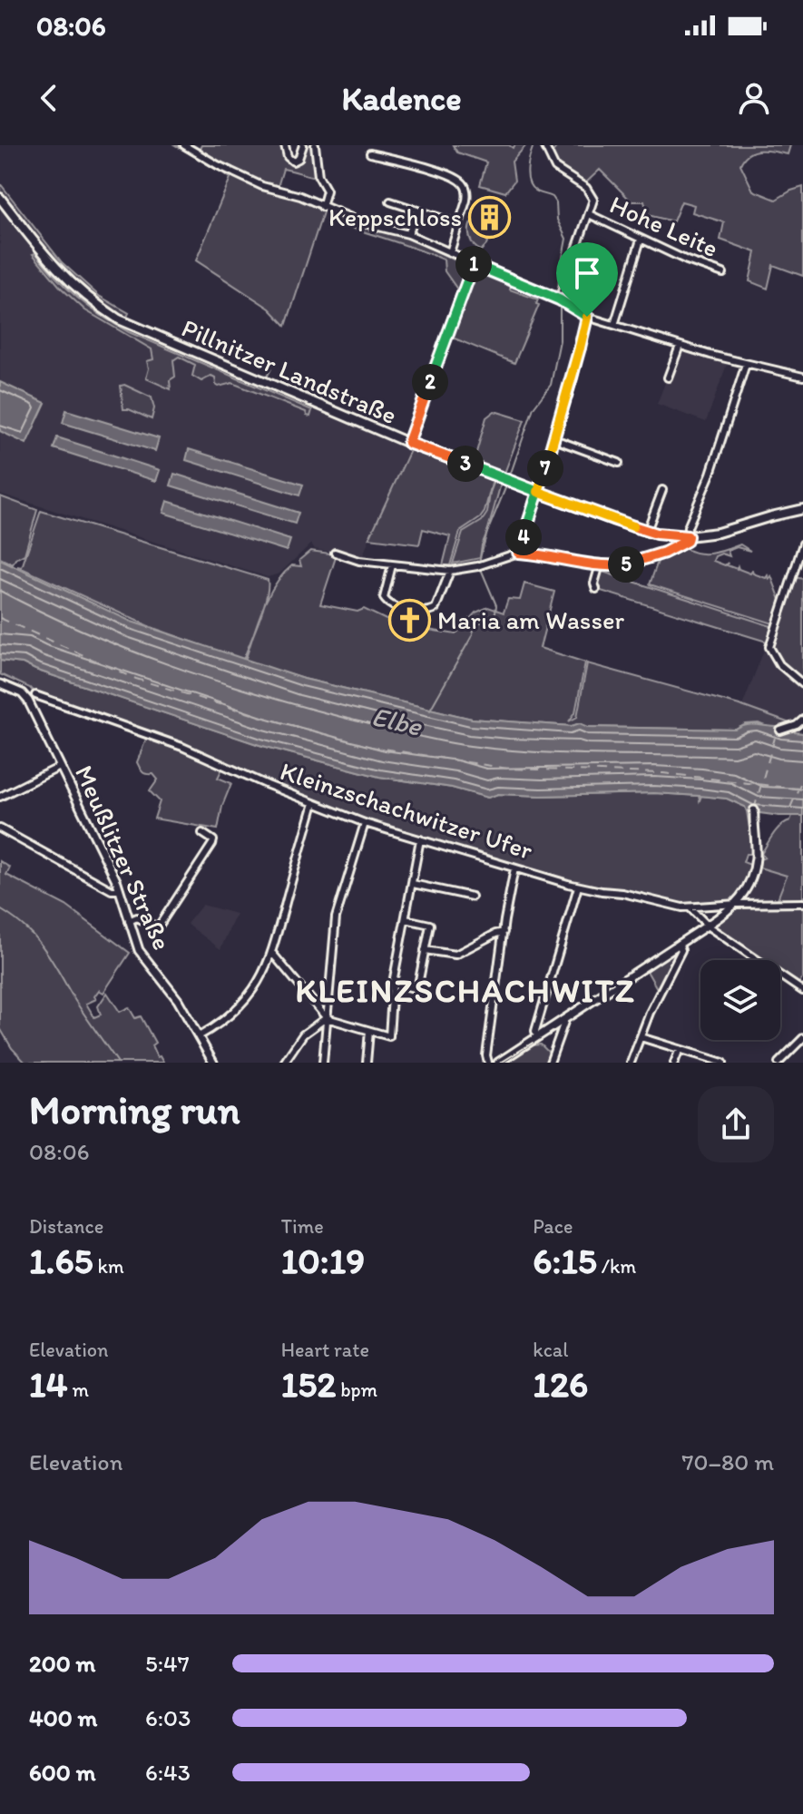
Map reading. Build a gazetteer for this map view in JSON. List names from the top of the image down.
{
  "streets": {
    "main road": ["Pillnitzer Landstraße"],
    "street": ["Hohe Leite", "Kleinzschachwitzer Ufer", "Meußlitzer Straße"]
  },
  "districts": ["KLEINZSCHACHWITZ"],
  "water": ["Elbe"],
  "places": {
    "building": ["Keppschloss"],
    "church": ["Maria am Wasser"]
  },
  "page": {
    "status": "08:06",
    "header": "Kadence",
    "pins": [
      "1",
      "2",
      "3",
      "7",
      "4",
      "5"
    ],
    "heading": ["Morning run", "08:06"],
    "stats": [
      ["Distance", "1.65 km"],
      ["Time", "10:19"],
      ["Pace", "6:15 /km"],
      ["Elevation", "14 m"],
      ["Heart rate", "152 bpm"],
      ["kcal", "126"]
    ],
    "chart": ["Elevation", "70–80 m"],
    "list": [
      {
        "name": "200 m",
        "note": "5:47"
      },
      {
        "name": "400 m",
        "note": "6:03"
      },
      {
        "name": "600 m",
        "note": "6:43"
      }
    ]
  }
}
